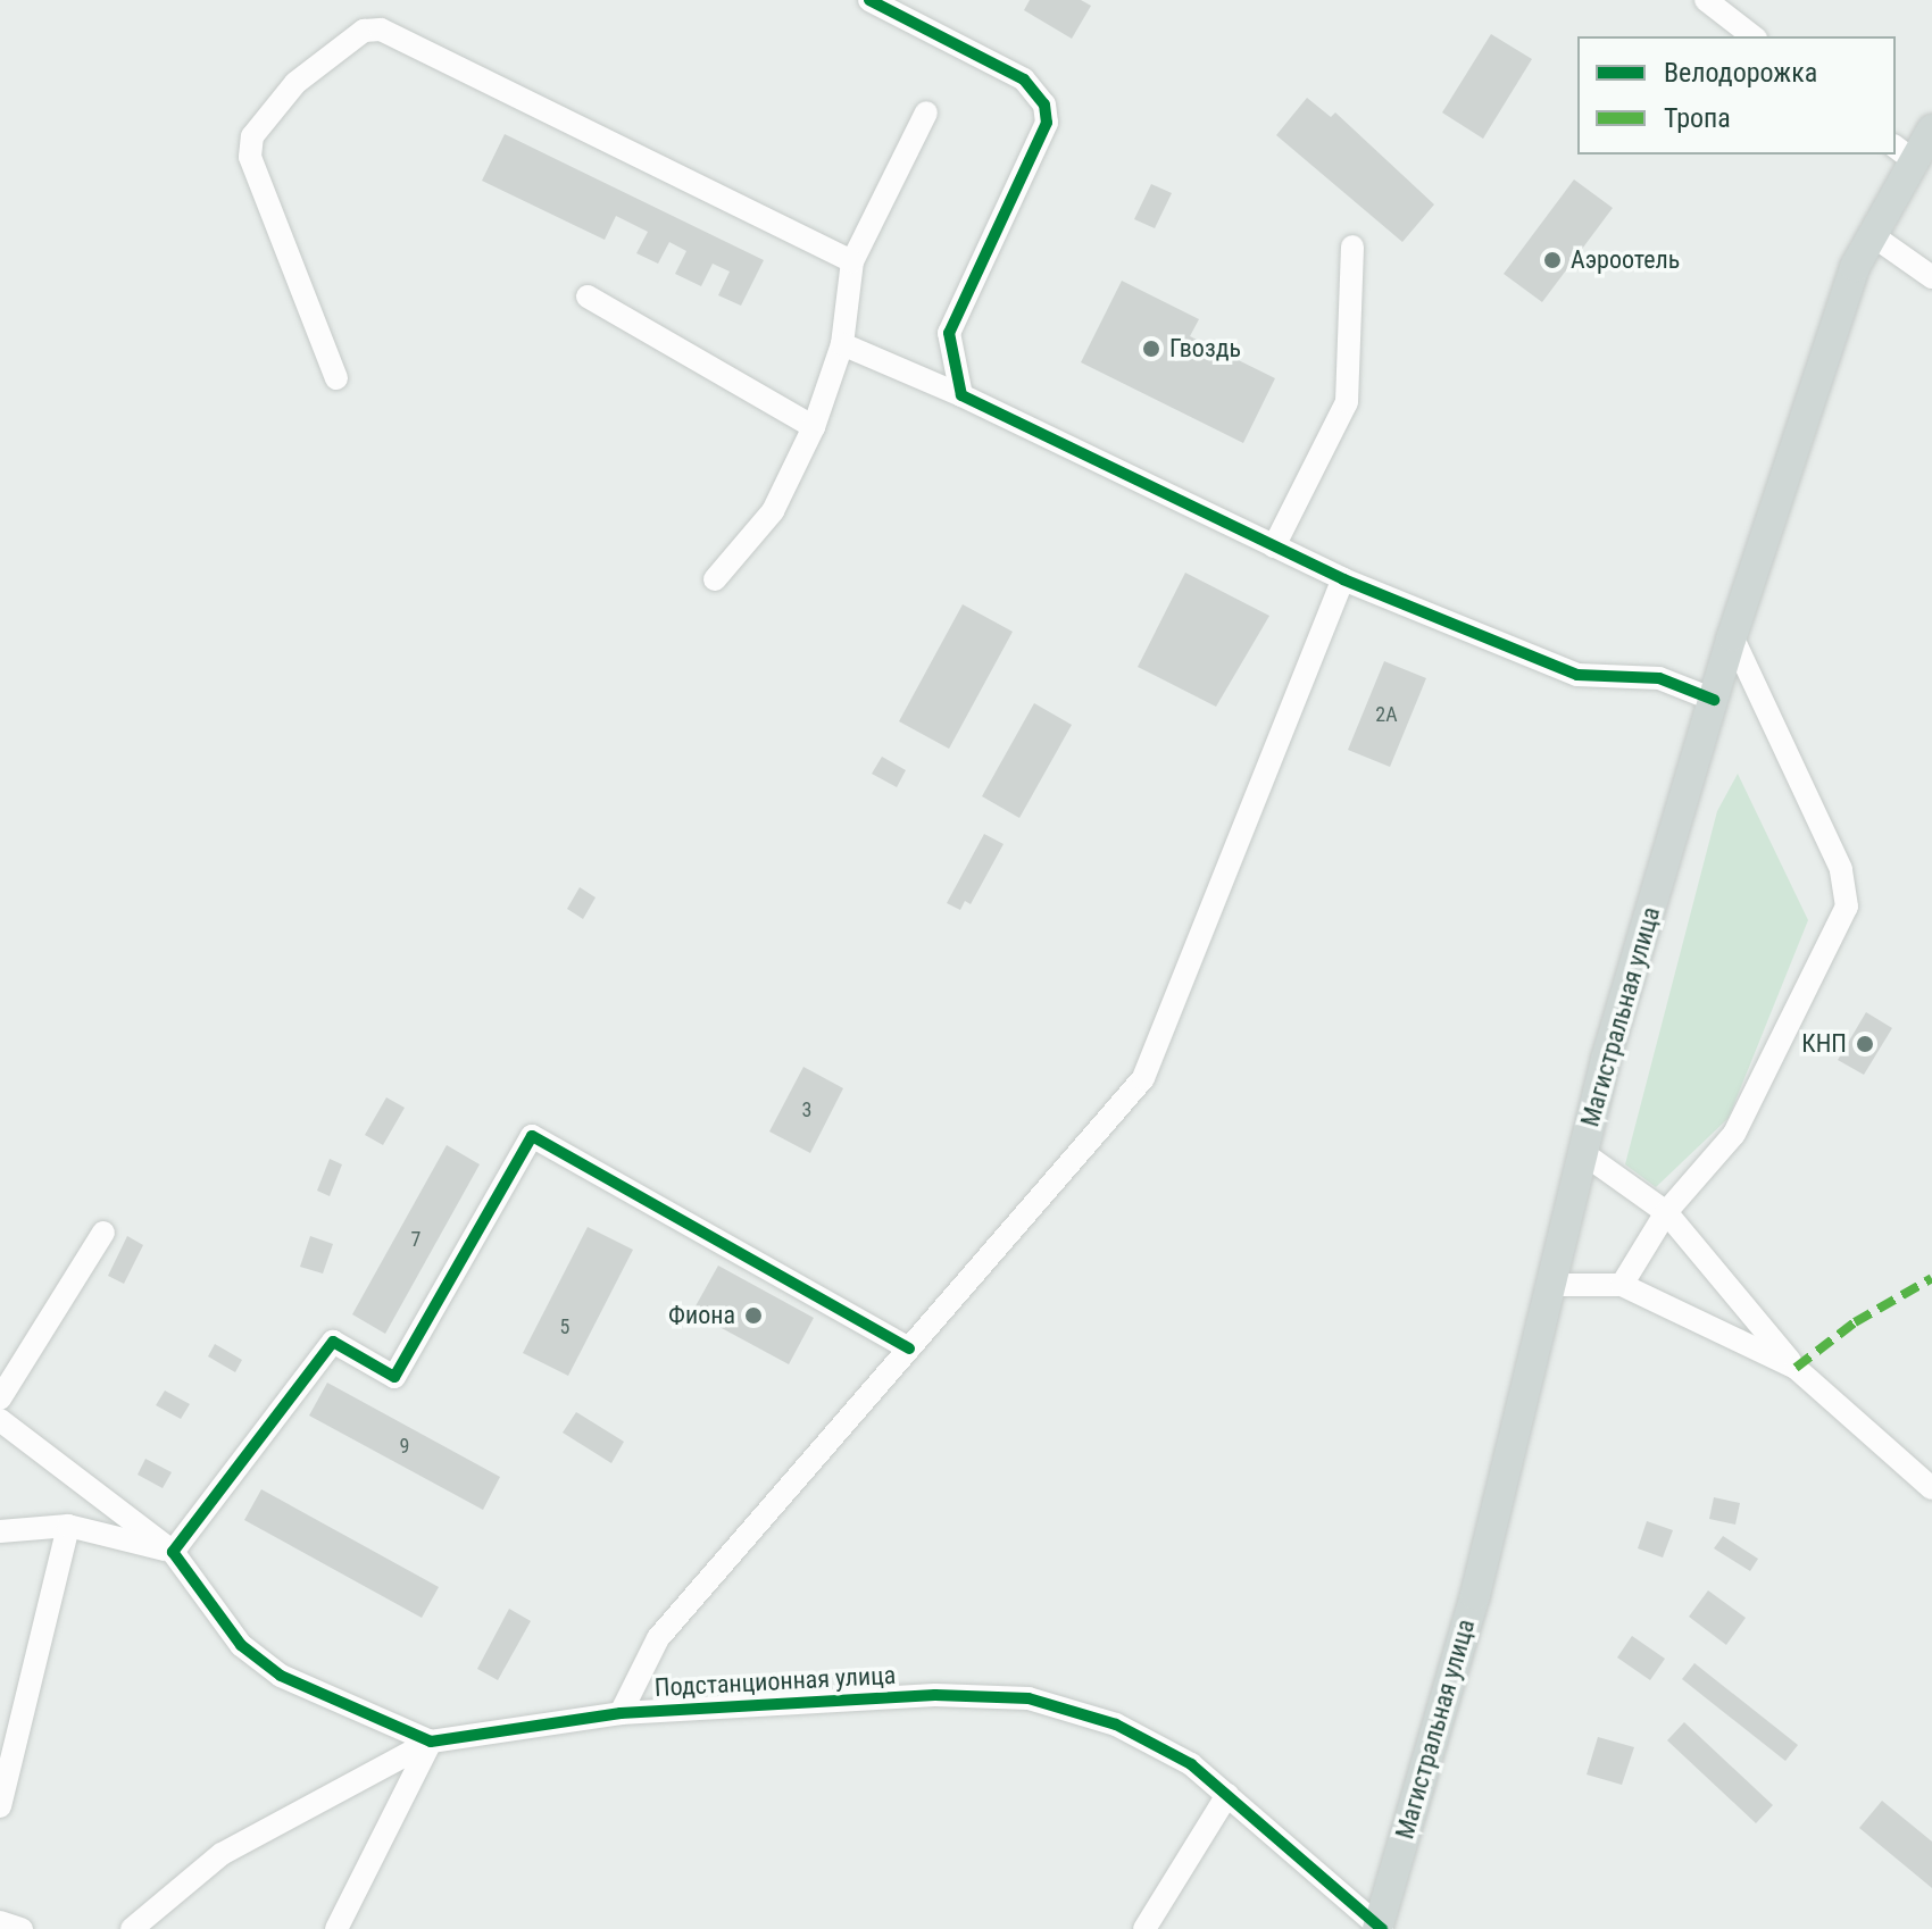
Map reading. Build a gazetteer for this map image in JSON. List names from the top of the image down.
{
  "streets": {
    "main road": ["Магистральная улица"],
    "street": ["Подстанционная улица"]
  },
  "crossings": [
    ["Магистральная улица", "Подстанционная улица"]
  ],
  "places": [
    "Аэроотель",
    "Гвоздь",
    "КНП",
    "Фиона"
  ],
  "house_numbers": [
    "2А",
    "3",
    "7",
    "5",
    "9"
  ],
  "legend": ["Велодорожка", "Тропа"]
}
